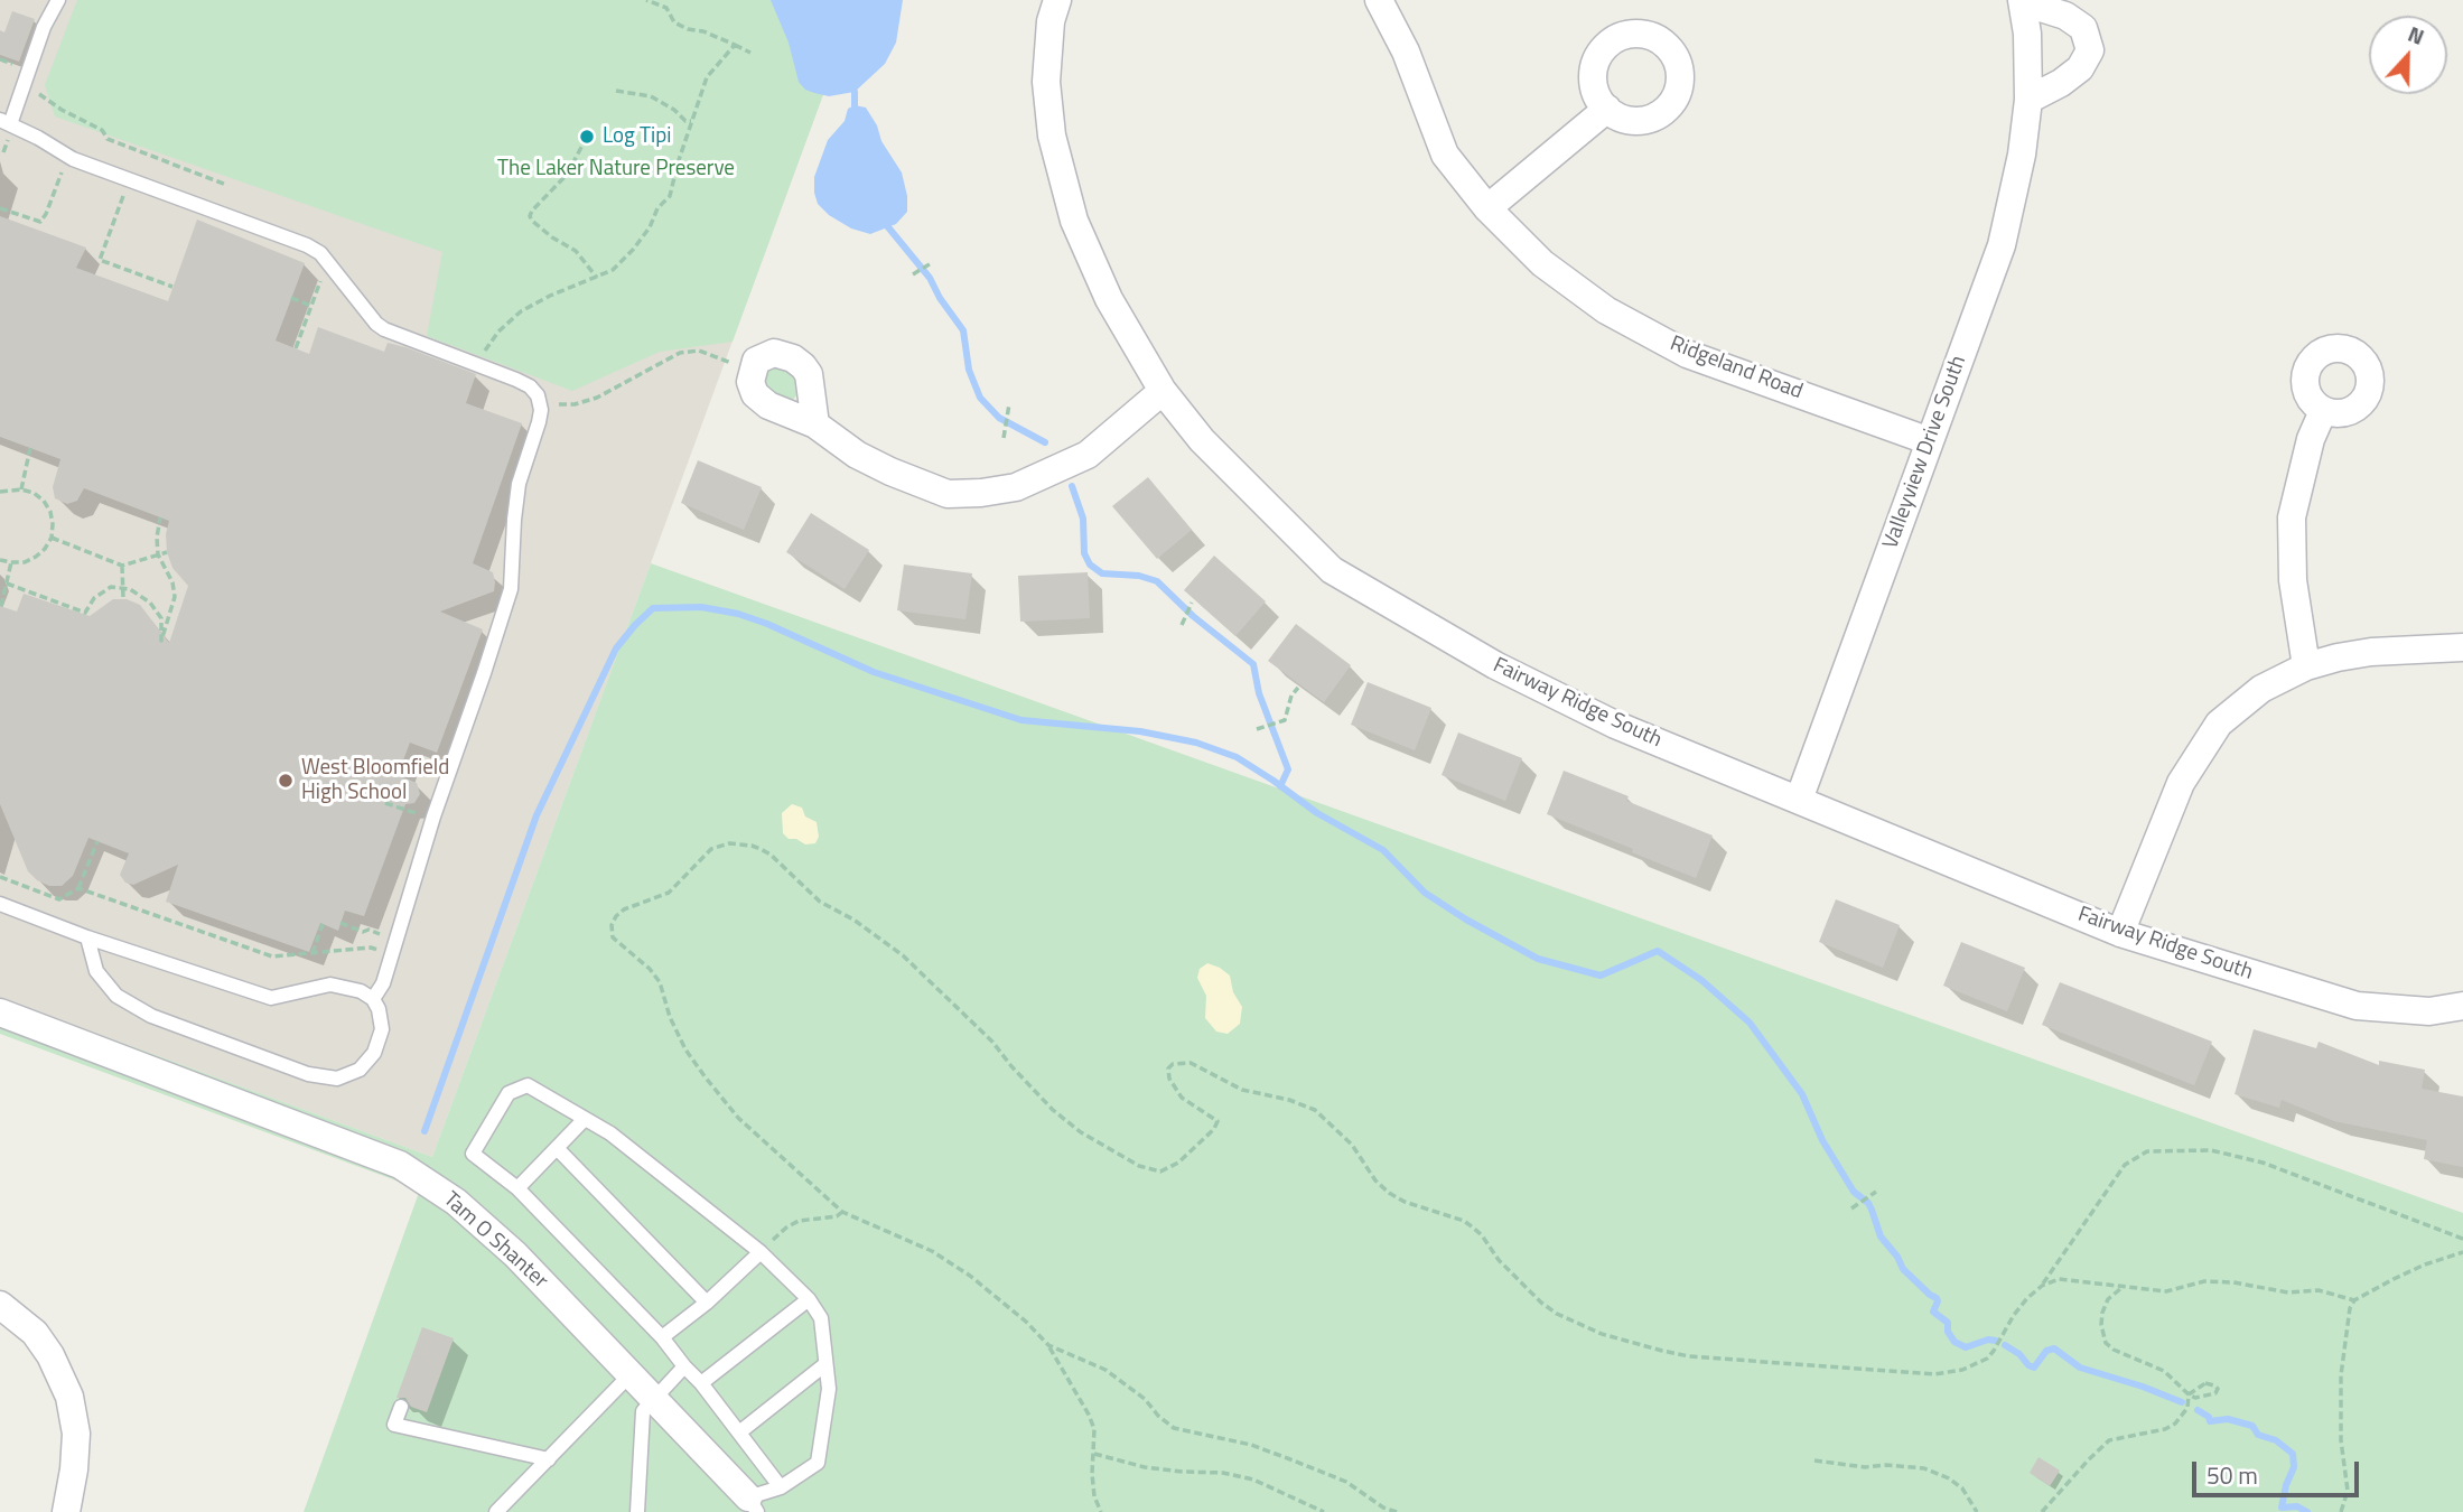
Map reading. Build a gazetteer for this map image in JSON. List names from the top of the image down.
{
  "streets": {
    "street": [
      "Ridgeland Road",
      "Valleyview Drive South",
      "Fairway Ridge South",
      "Tam O Shanter"
    ]
  },
  "crossings": [
    ["Ridgeland Road", "Valleyview Drive South"],
    ["Valleyview Drive South", "Fairway Ridge South"]
  ],
  "parks": ["The Laker Nature Preserve"],
  "places": ["Log Tipi", "West Bloomfield High School"],
  "scale_bar": "50 m",
  "north": "top"
}
